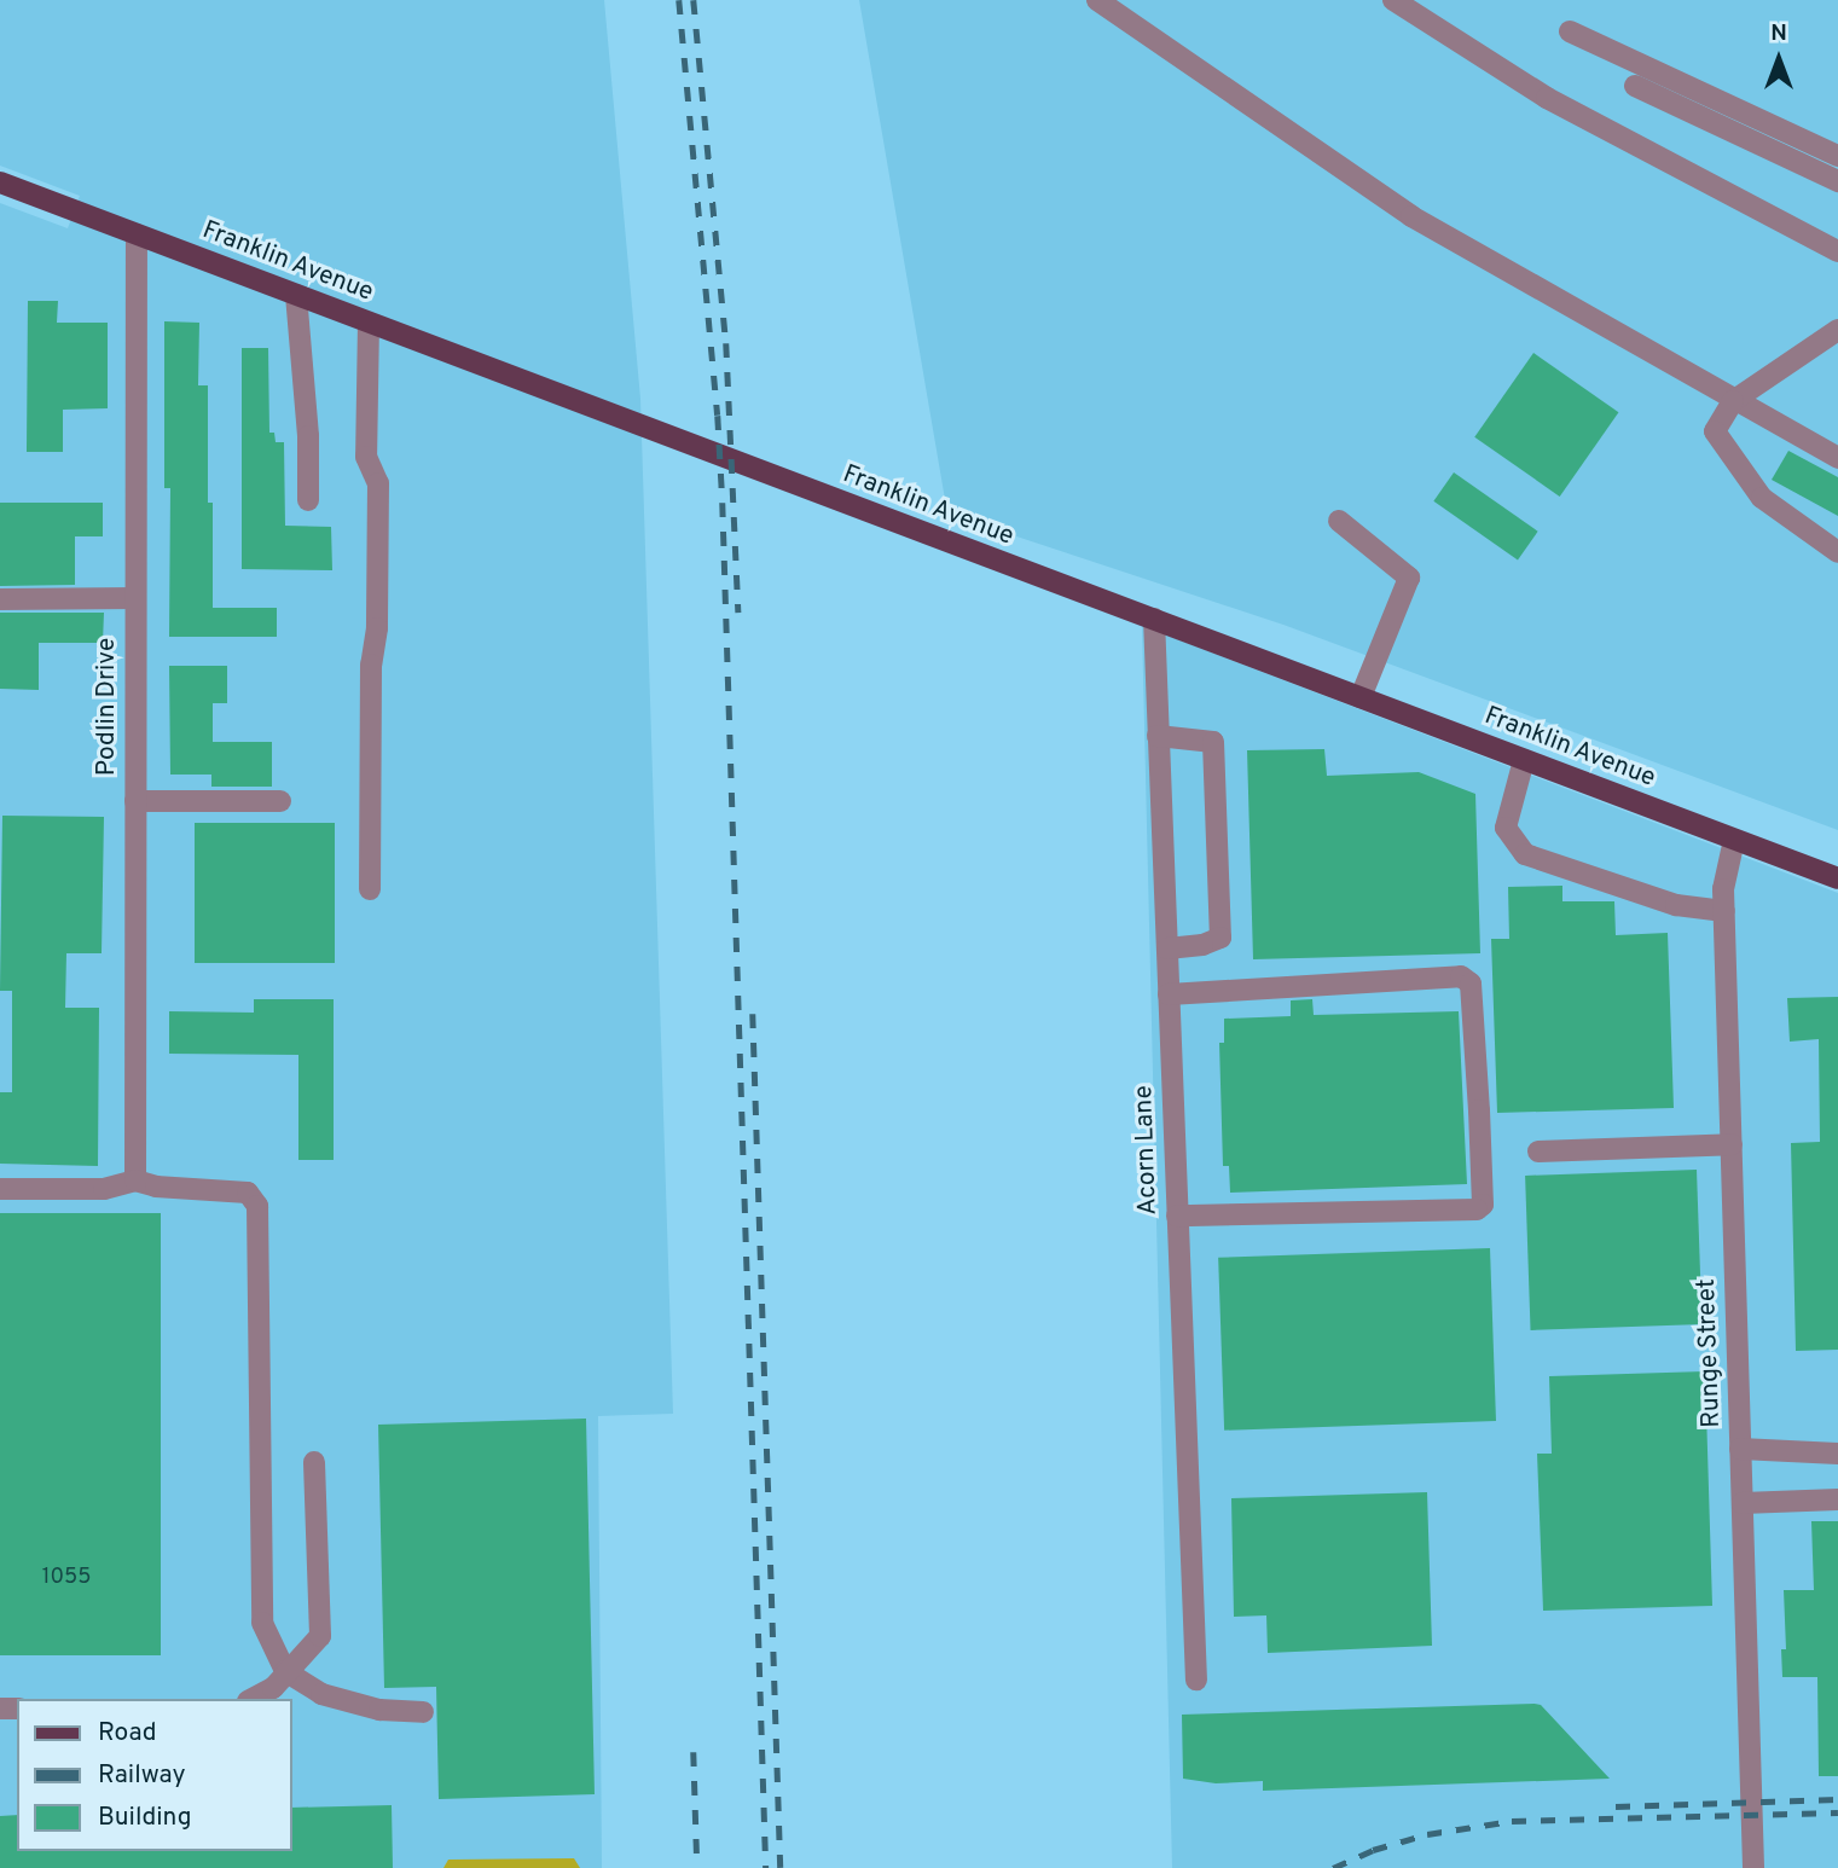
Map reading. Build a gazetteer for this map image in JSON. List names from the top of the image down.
{
  "streets": {
    "main road": ["Franklin Avenue"],
    "street": ["Podlin Drive", "Acorn Lane", "Runge Street"]
  },
  "crossings": [
    ["Franklin Avenue", "Podlin Drive"],
    ["Franklin Avenue", "Acorn Lane"],
    ["Franklin Avenue", "Runge Street"]
  ],
  "house_numbers": ["1055"],
  "legend": ["Road", "Railway", "Building"],
  "north": "top"
}
